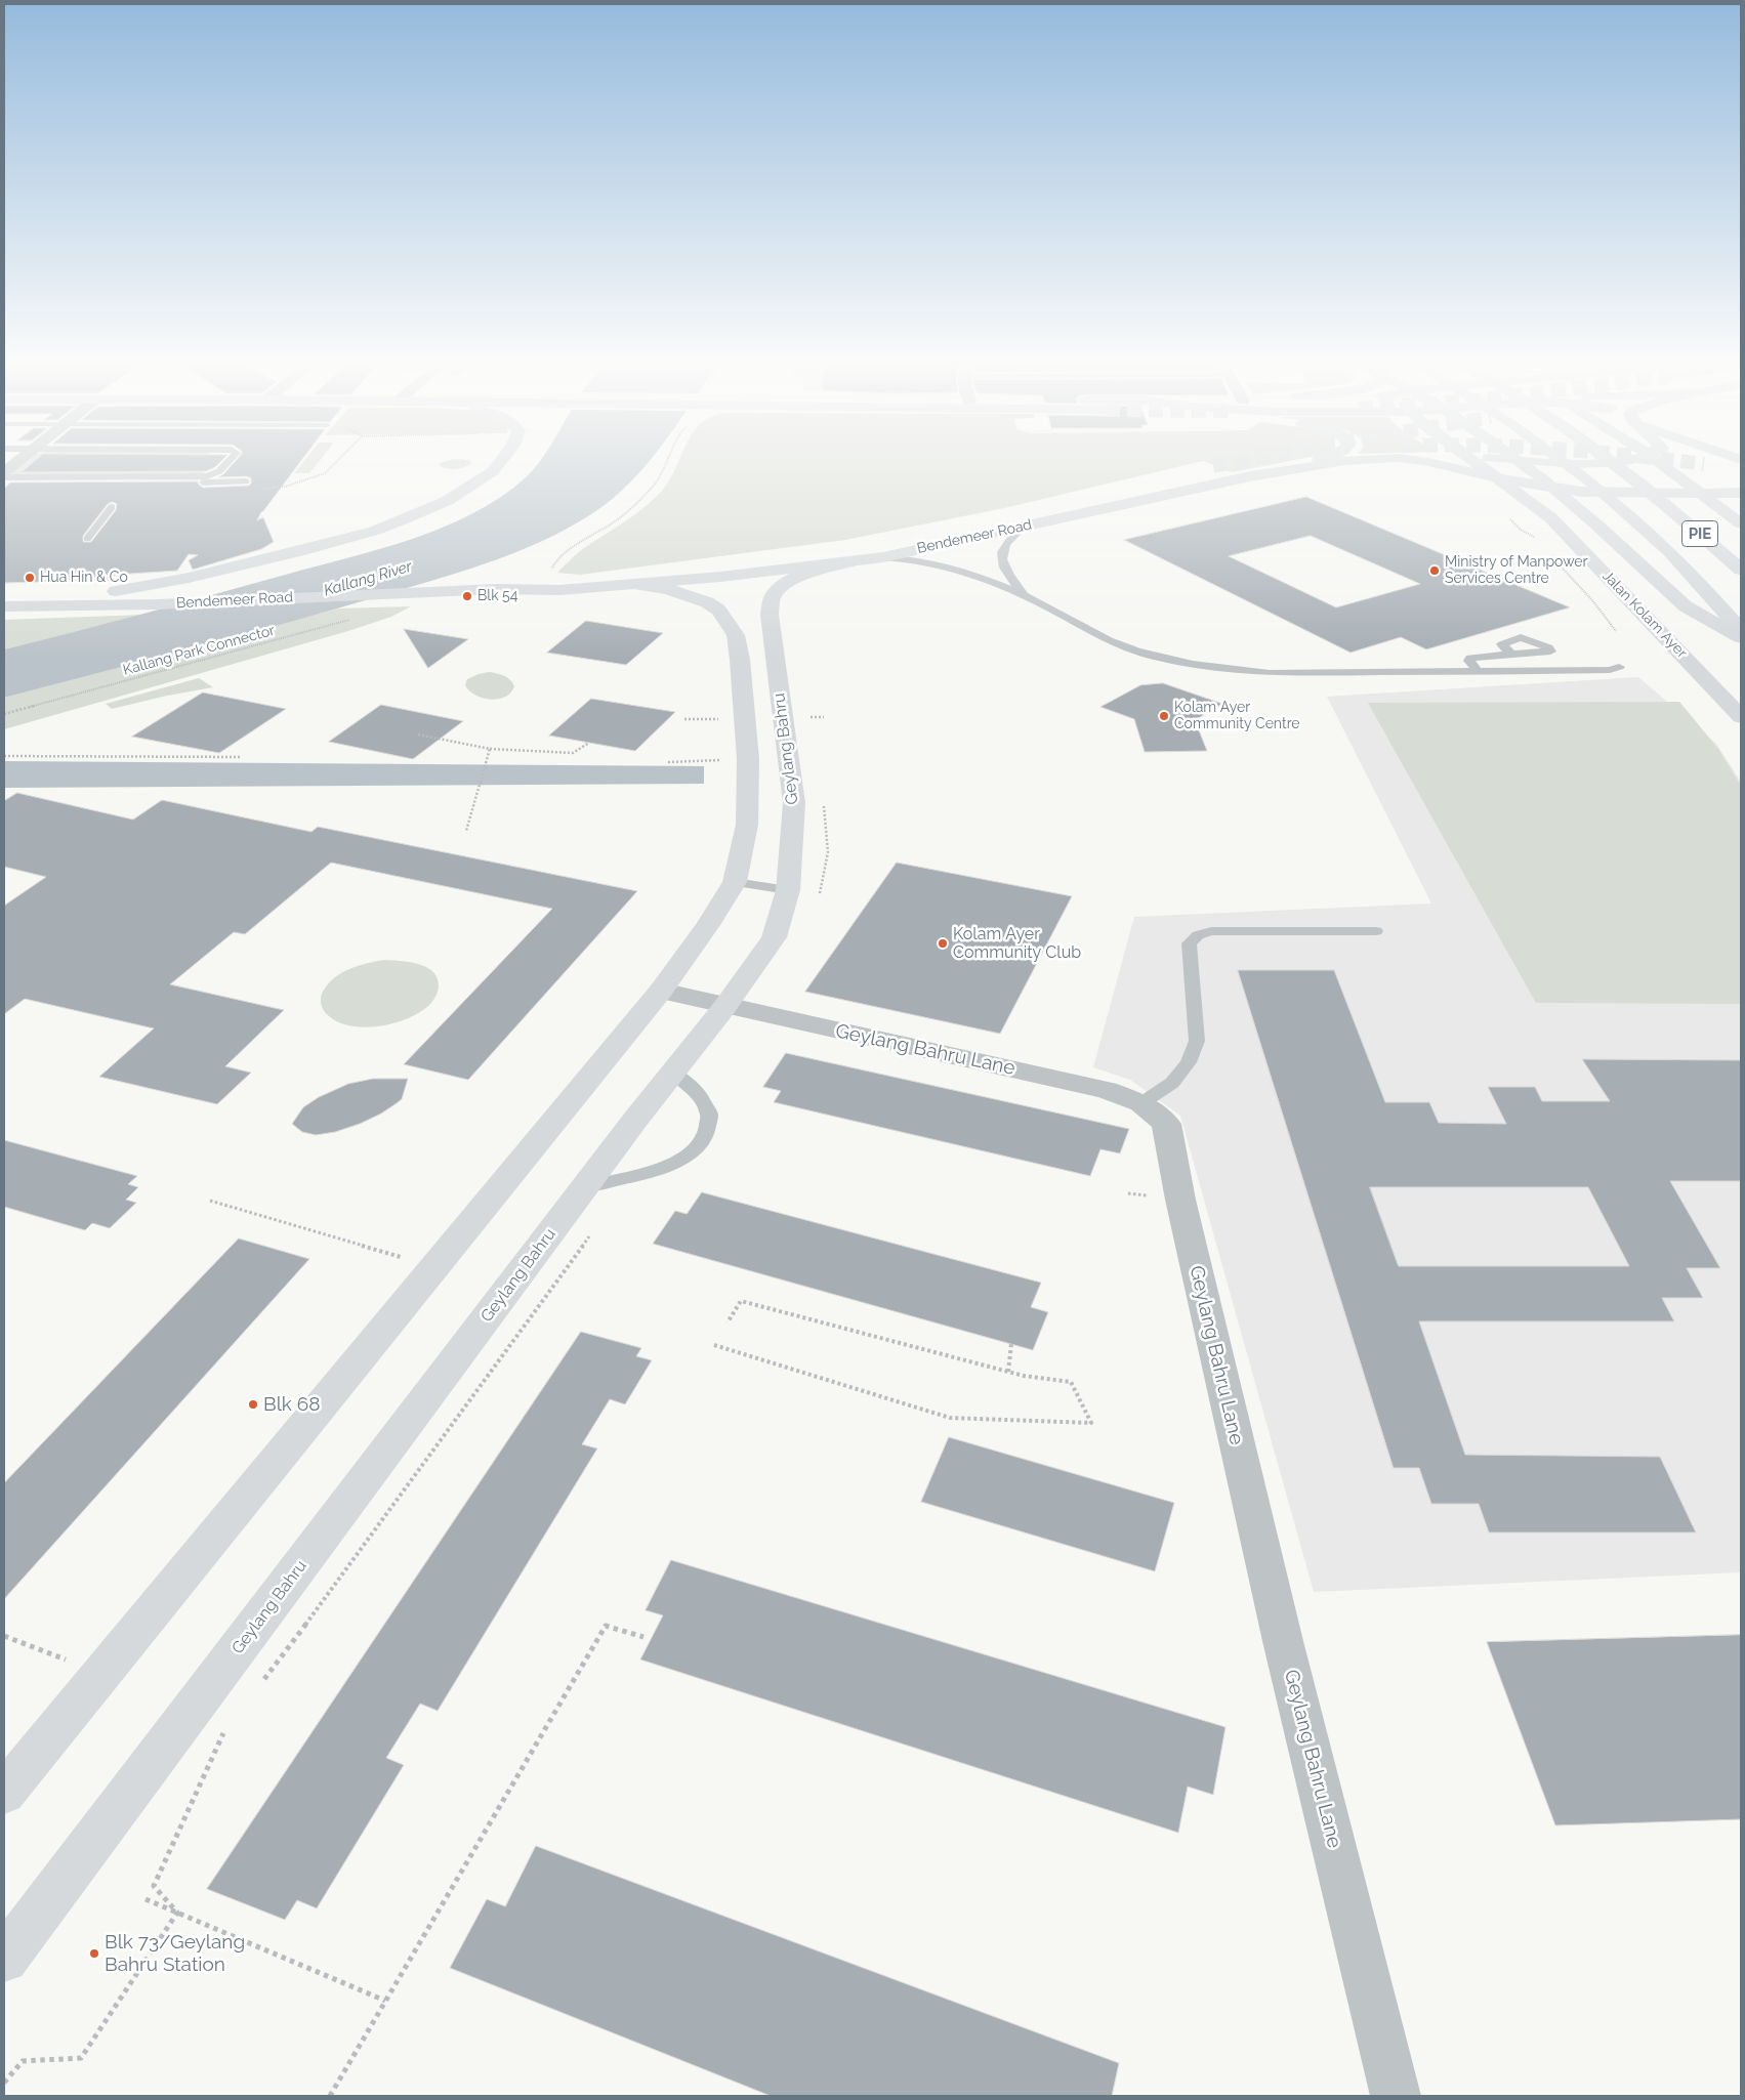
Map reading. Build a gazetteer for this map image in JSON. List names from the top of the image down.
{
  "streets": {
    "main road": [
      "PIE",
      "Bendemeer Road",
      "Jalan Kolam Ayer",
      "Geylang Bahru"
    ],
    "street": ["Geylang Bahru Lane"],
    "path": ["Kallang Park Connector"]
  },
  "crossings": [
    ["Bendemeer Road", "Jalan Kolam Ayer"],
    ["Bendemeer Road", "Geylang Bahru"],
    ["Geylang Bahru", "Geylang Bahru Lane"]
  ],
  "water": ["Kallang River"],
  "places": [
    "Ministry of Manpower Services Centre",
    "Hua Hin & Co",
    "Blk 54",
    "Kolam Ayer Community Centre",
    "Kolam Ayer Community Club",
    "Blk 68",
    "Blk 73/Geylang Bahru Station"
  ]
}
